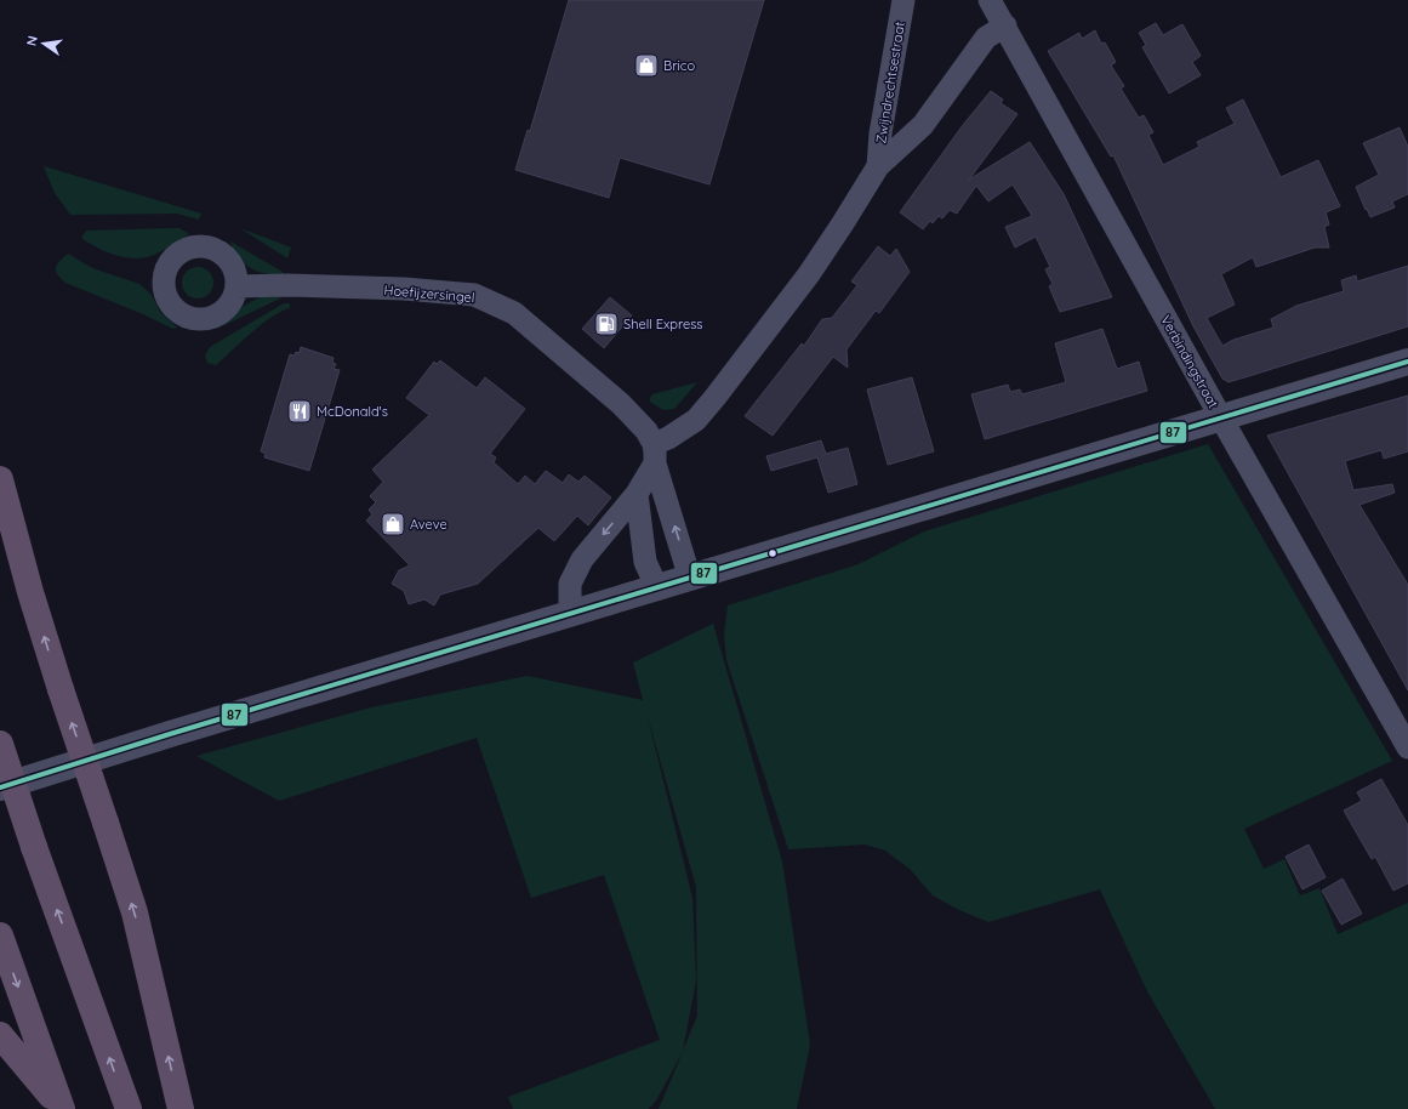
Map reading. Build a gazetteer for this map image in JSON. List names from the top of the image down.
{
  "streets": {
    "street": ["Zwijndrechtsestraat", "Hoefijzersingel", "Verbindingstraat"]
  },
  "crossings": [
    ["Zwijndrechtsestraat", "Hoefijzersingel"],
    ["Zwijndrechtsestraat", "Verbindingstraat"]
  ],
  "places": {
    "shop": ["Brico", "Aveve"],
    "fuel station": ["Shell Express"],
    "restaurant": ["McDonald's"]
  },
  "lines": ["transit line 87"],
  "north": "left"
}
